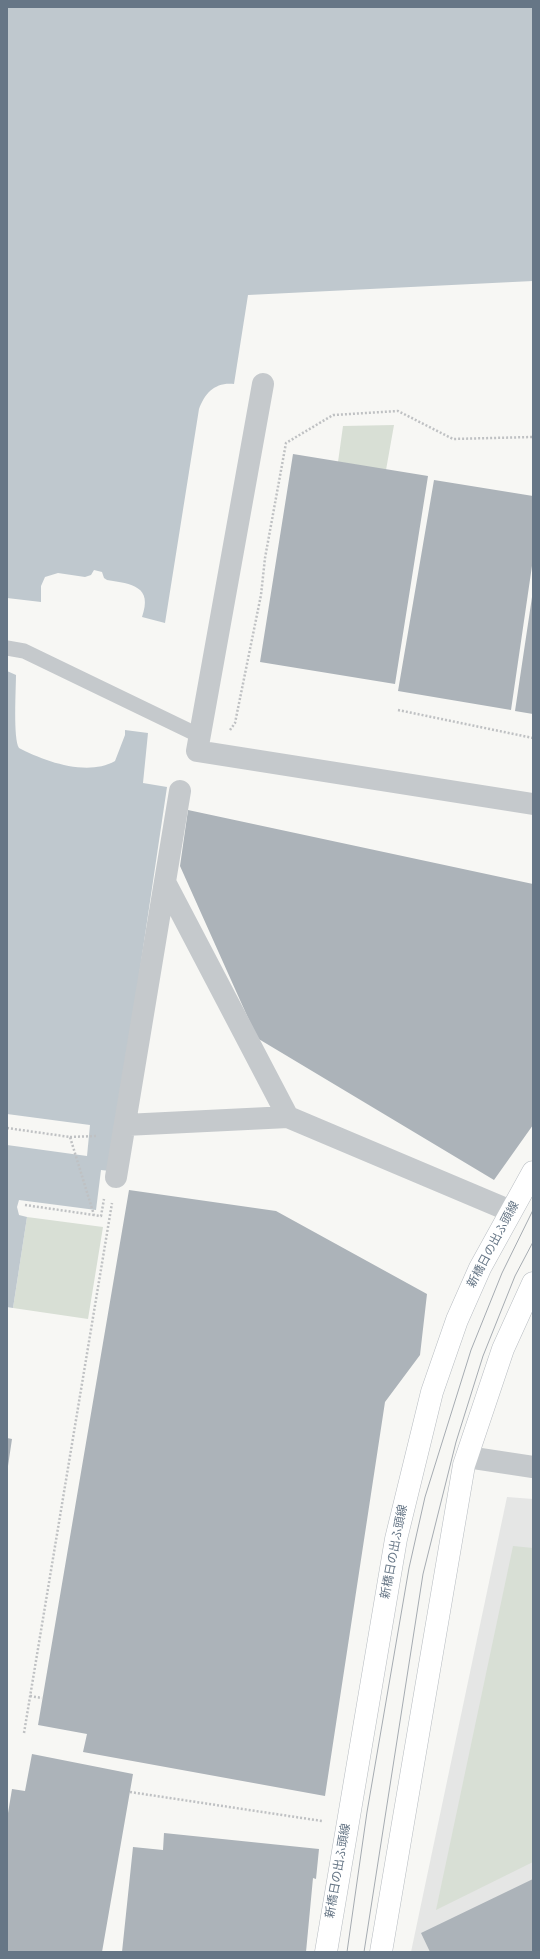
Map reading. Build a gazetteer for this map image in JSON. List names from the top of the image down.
{
  "streets": {
    "main road": ["新橋日の出ふ頭線"]
  }
}
